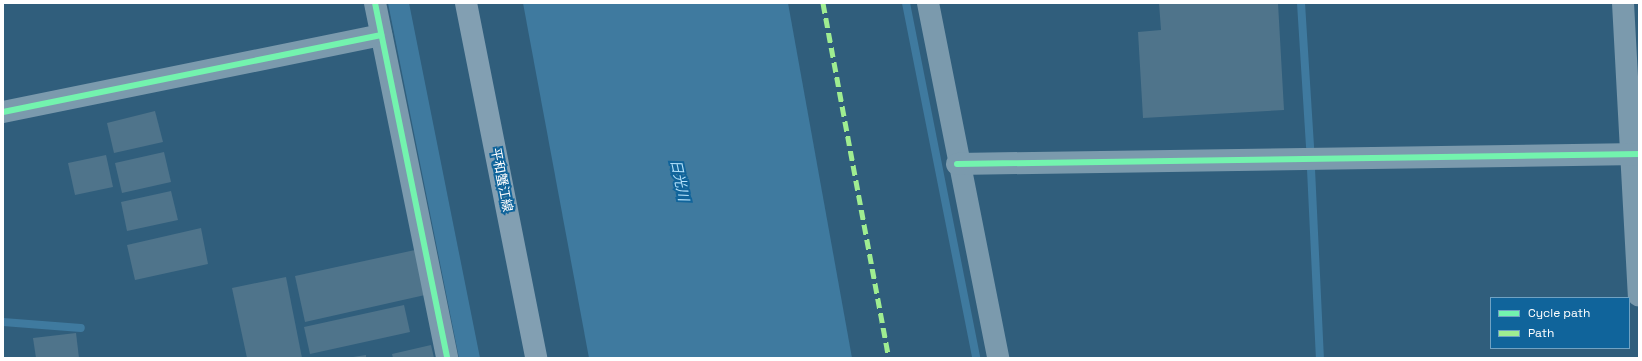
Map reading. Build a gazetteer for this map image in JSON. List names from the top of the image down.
{
  "streets": {
    "main road": ["平和蟹江線"]
  },
  "water": ["日光川"],
  "legend": ["Cycle path", "Path"]
}
